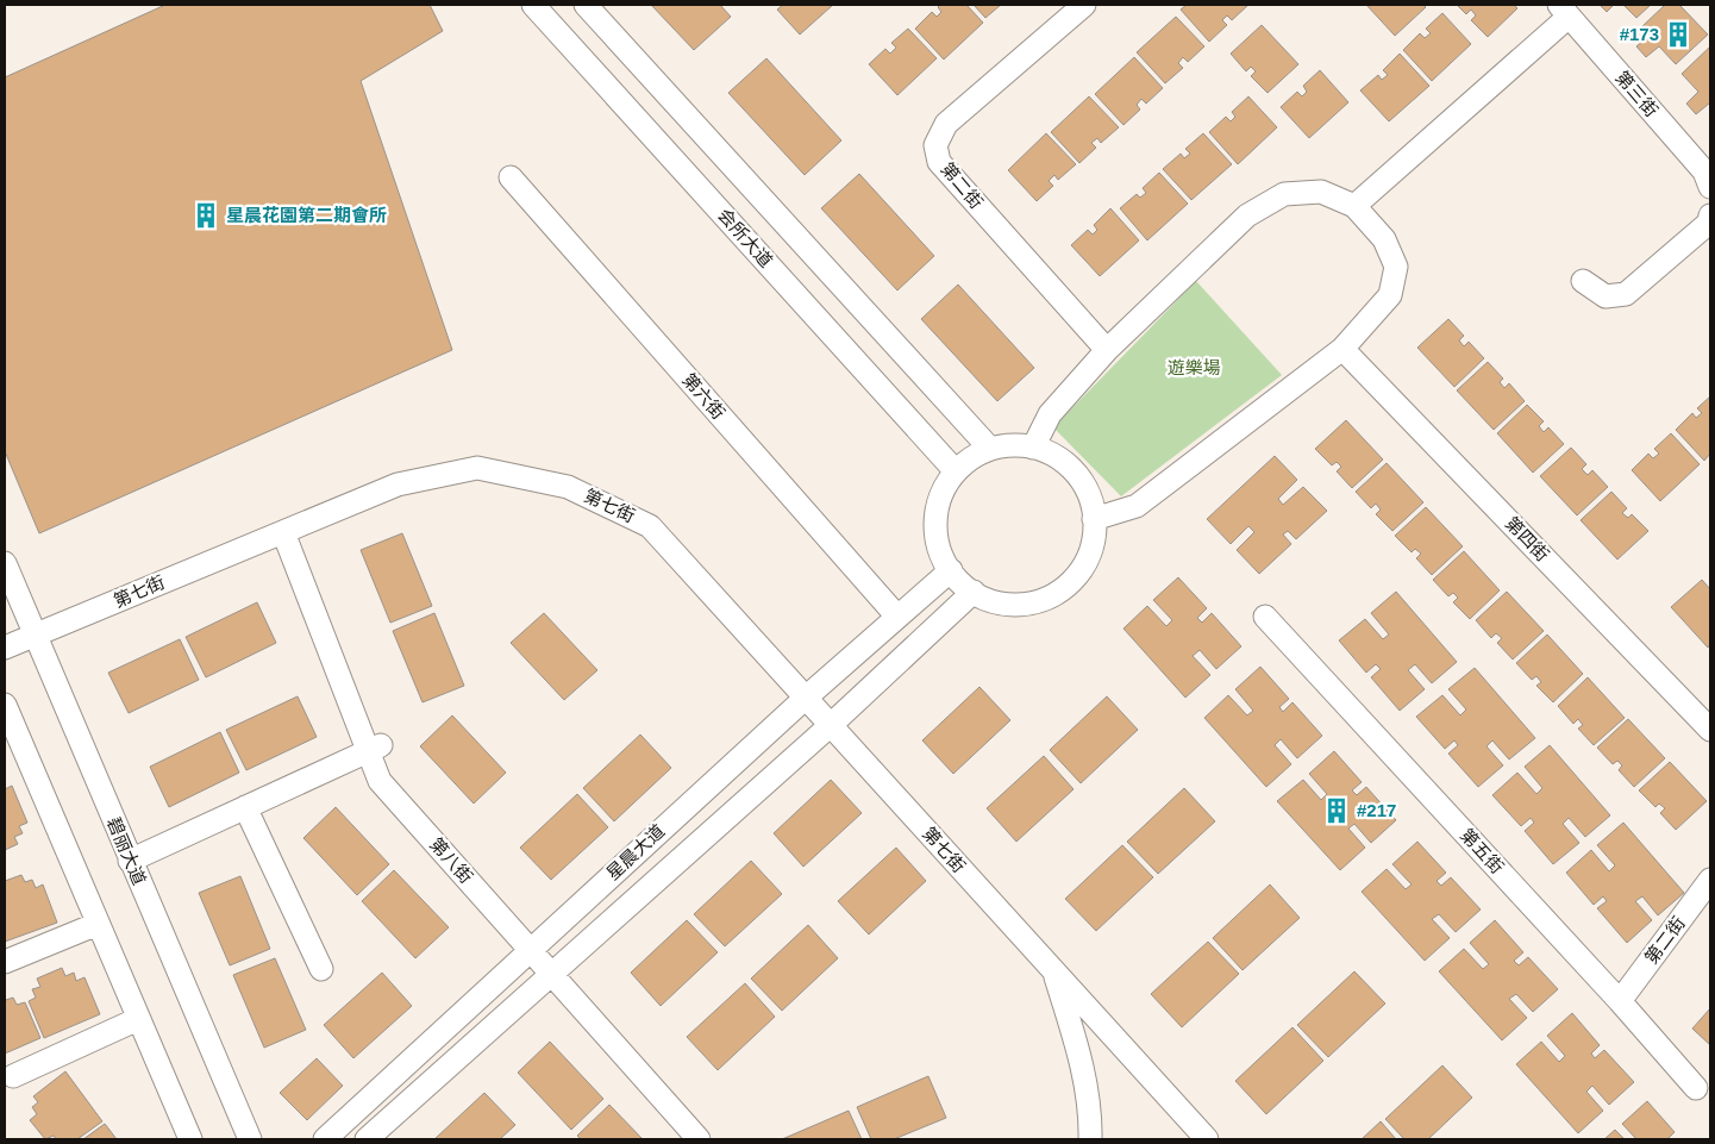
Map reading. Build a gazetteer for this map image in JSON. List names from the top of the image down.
{
  "streets": {
    "street": [
      "第三街",
      "第二街",
      "会所大道",
      "第六街",
      "第七街",
      "第四街",
      "碧丽大道",
      "第五街",
      "星晨大道",
      "第八街"
    ]
  },
  "crossings": [
    ["第二街", "第五街"],
    ["会所大道", "星晨大道"],
    ["第六街", "星晨大道"],
    ["第七街", "碧丽大道"],
    ["第七街", "星晨大道"],
    ["第七街", "第八街"],
    ["星晨大道", "第八街"]
  ],
  "parks": ["遊樂場"],
  "places": {
    "building": ["#173", "星晨花園第二期會所", "#217"]
  }
}
